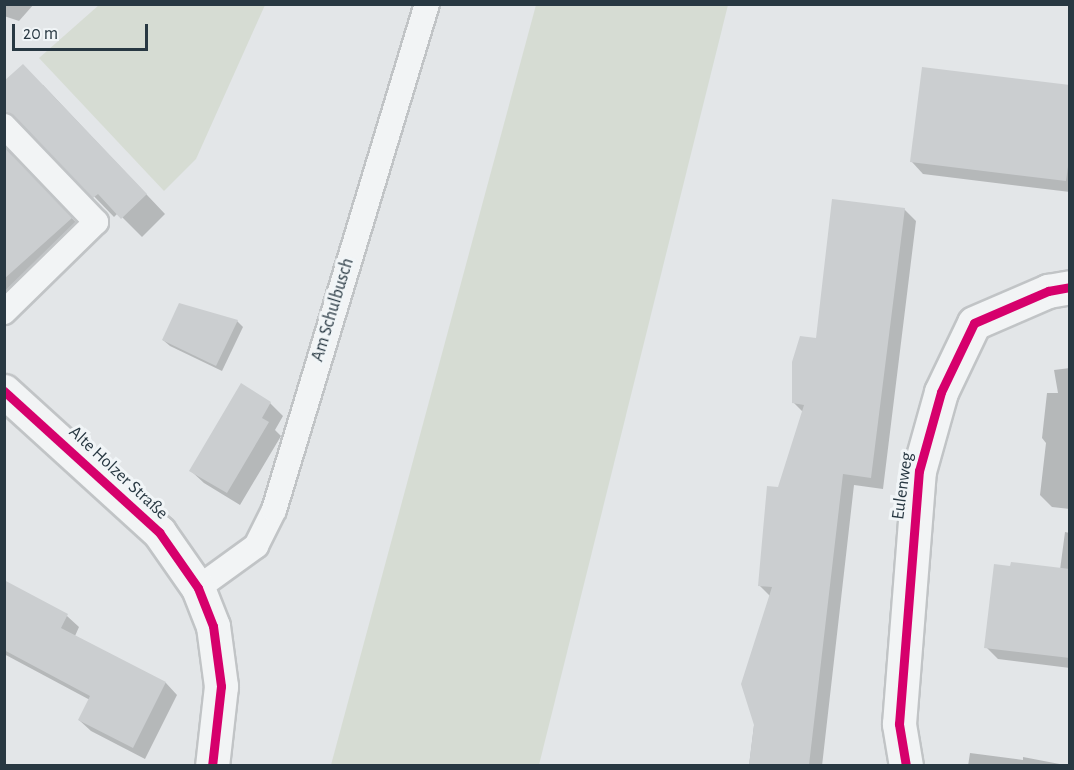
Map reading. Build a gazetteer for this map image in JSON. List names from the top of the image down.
{
  "streets": {
    "street": ["Alte Holzer Straße", "Eulenweg"],
    "lane": ["Am Schulbusch"]
  },
  "crossings": [
    ["Am Schulbusch", "Alte Holzer Straße"]
  ],
  "scale_bar": "20 m"
}
